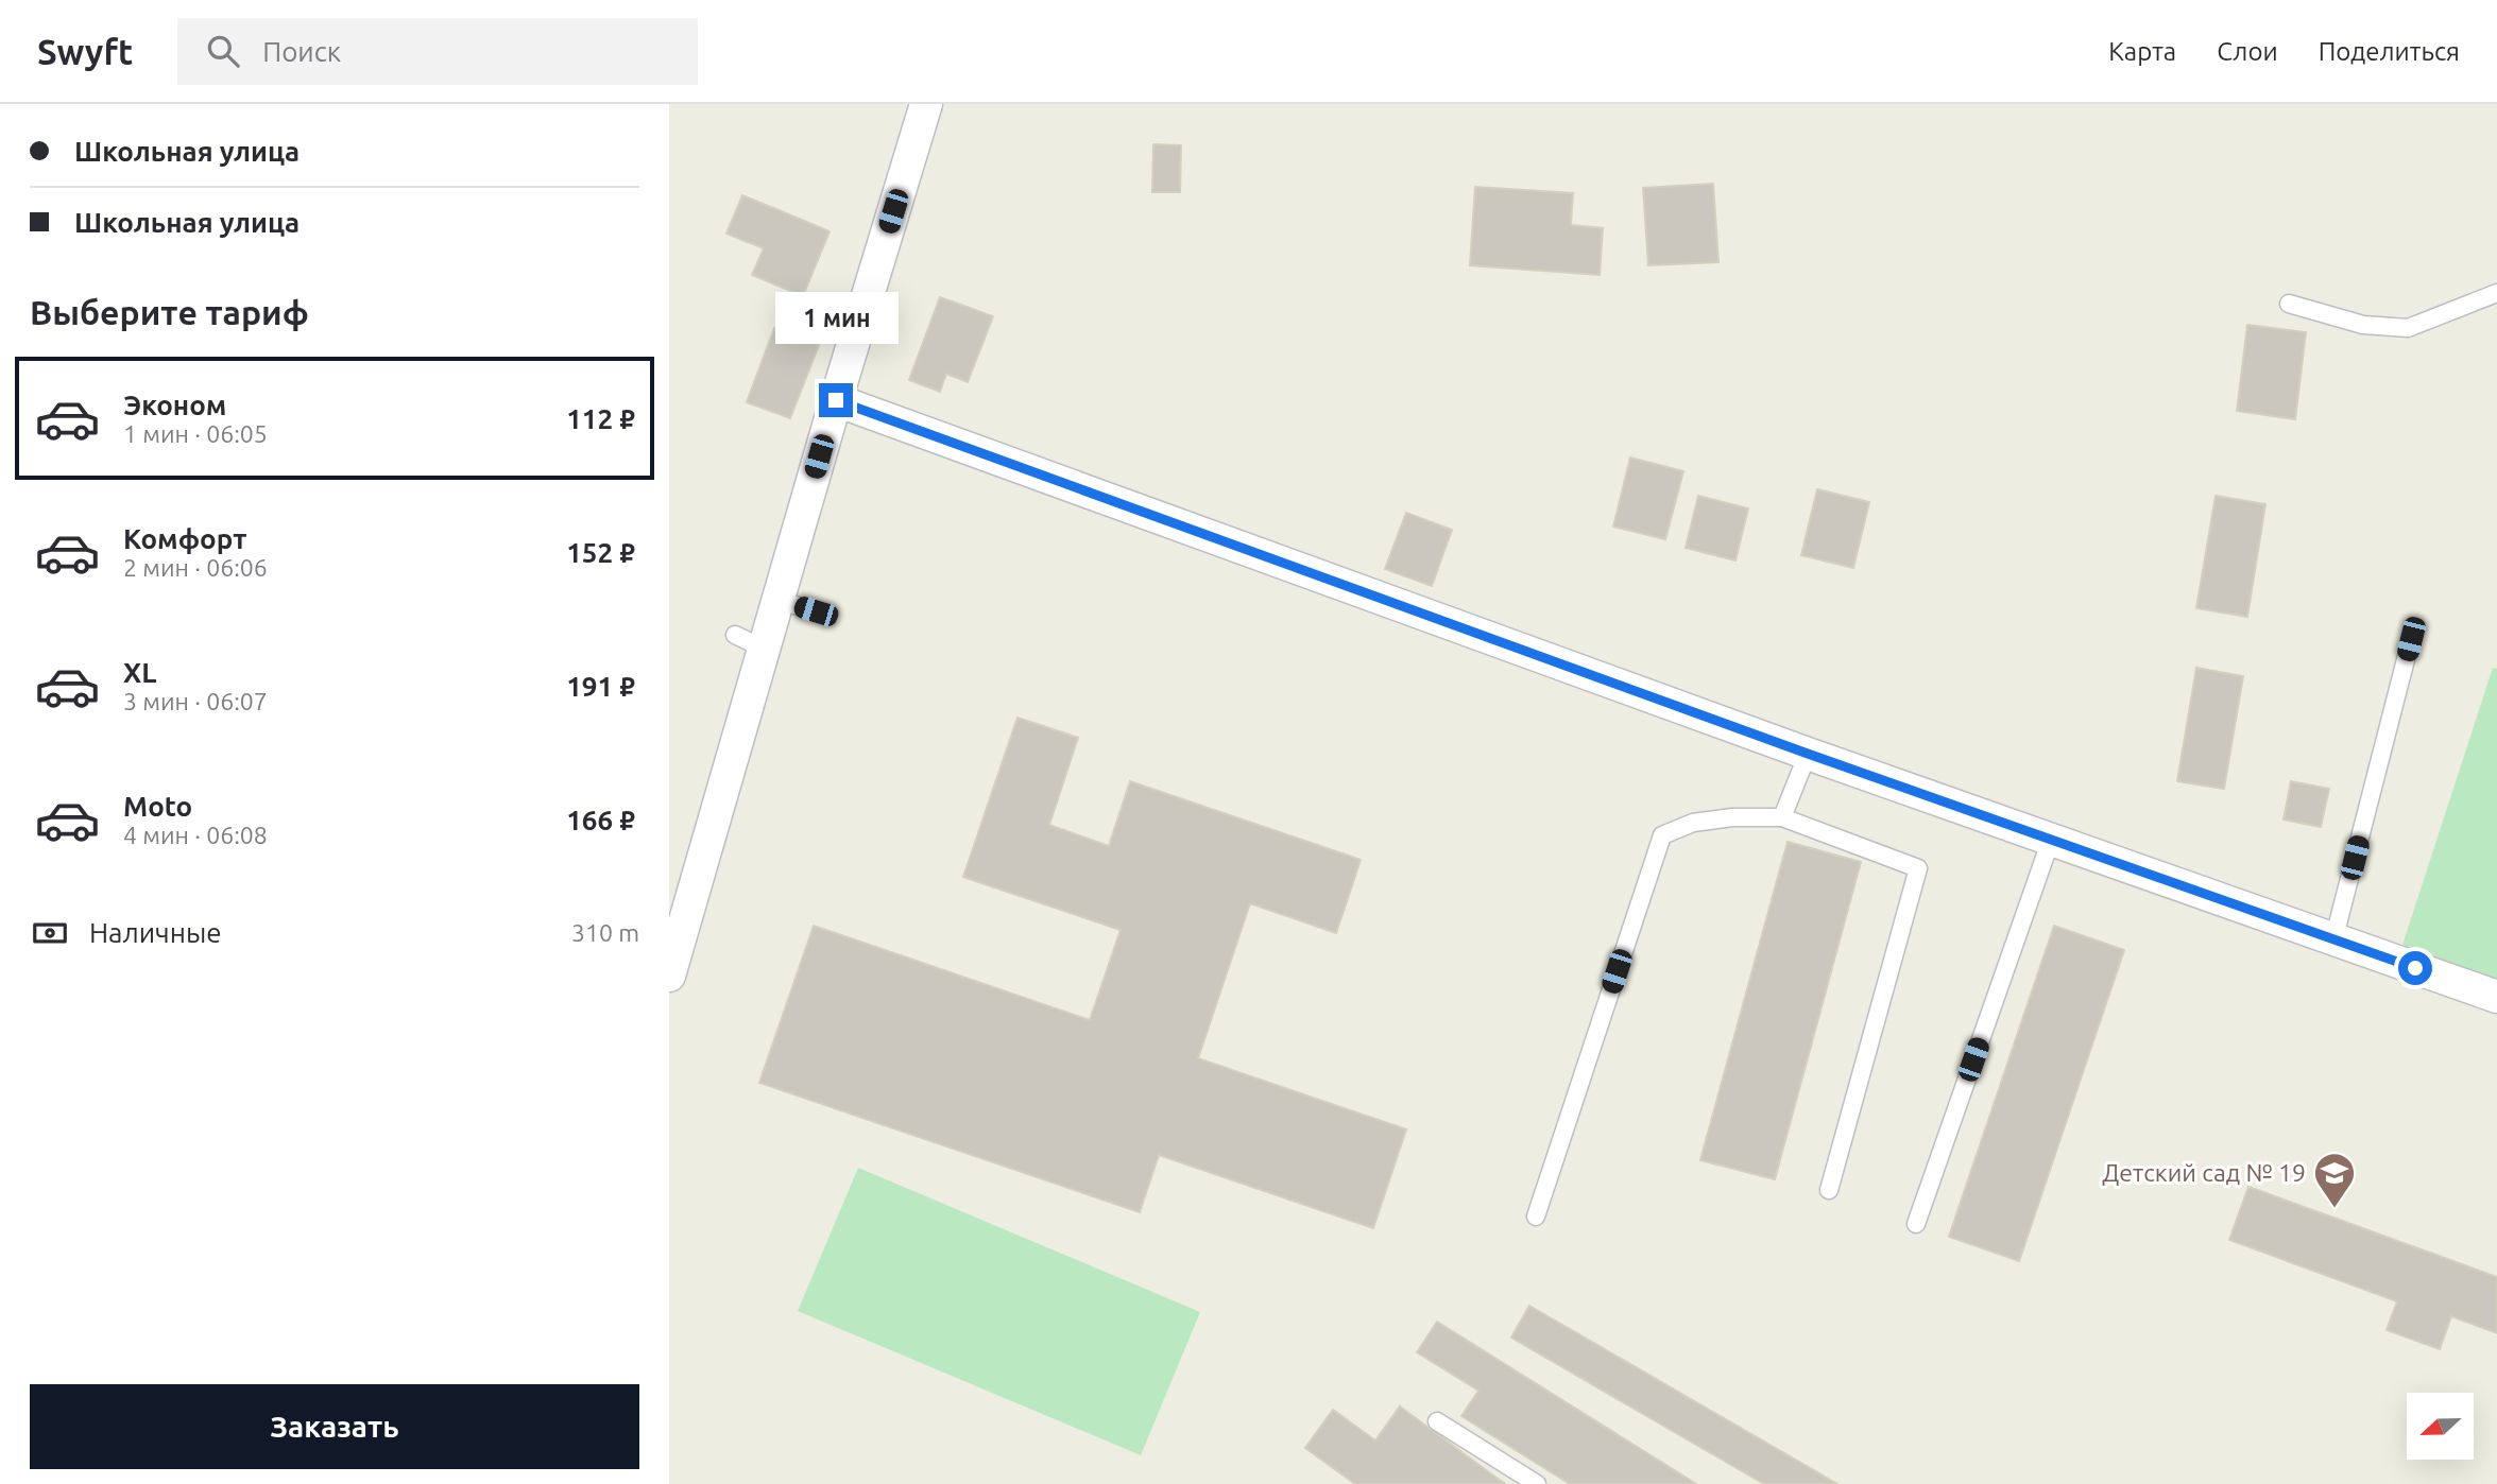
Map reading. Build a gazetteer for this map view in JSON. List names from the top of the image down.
{
  "places": {
    "school or university": ["Детский сад № 19"]
  },
  "north": "left",
  "page": {
    "header": "Swyft",
    "search": "Поиск",
    "nav": ["Карта", "Слои", "Поделиться"],
    "banner": ["Школьная улица", "Школьная улица"],
    "heading": "Выберите тариф",
    "bubble": "1 мин",
    "list": [
      {
        "name": "Эконом",
        "note": "1 мин · 06:05",
        "value": "112 ₽"
      },
      {
        "name": "Комфорт",
        "note": "2 мин · 06:06",
        "value": "152 ₽"
      },
      {
        "name": "XL",
        "note": "3 мин · 06:07",
        "value": "191 ₽"
      },
      {
        "name": "Moto",
        "note": "4 мин · 06:08",
        "value": "166 ₽"
      }
    ],
    "pay": ["Наличные", "310 m"],
    "buttons": "Заказать"
  }
}
